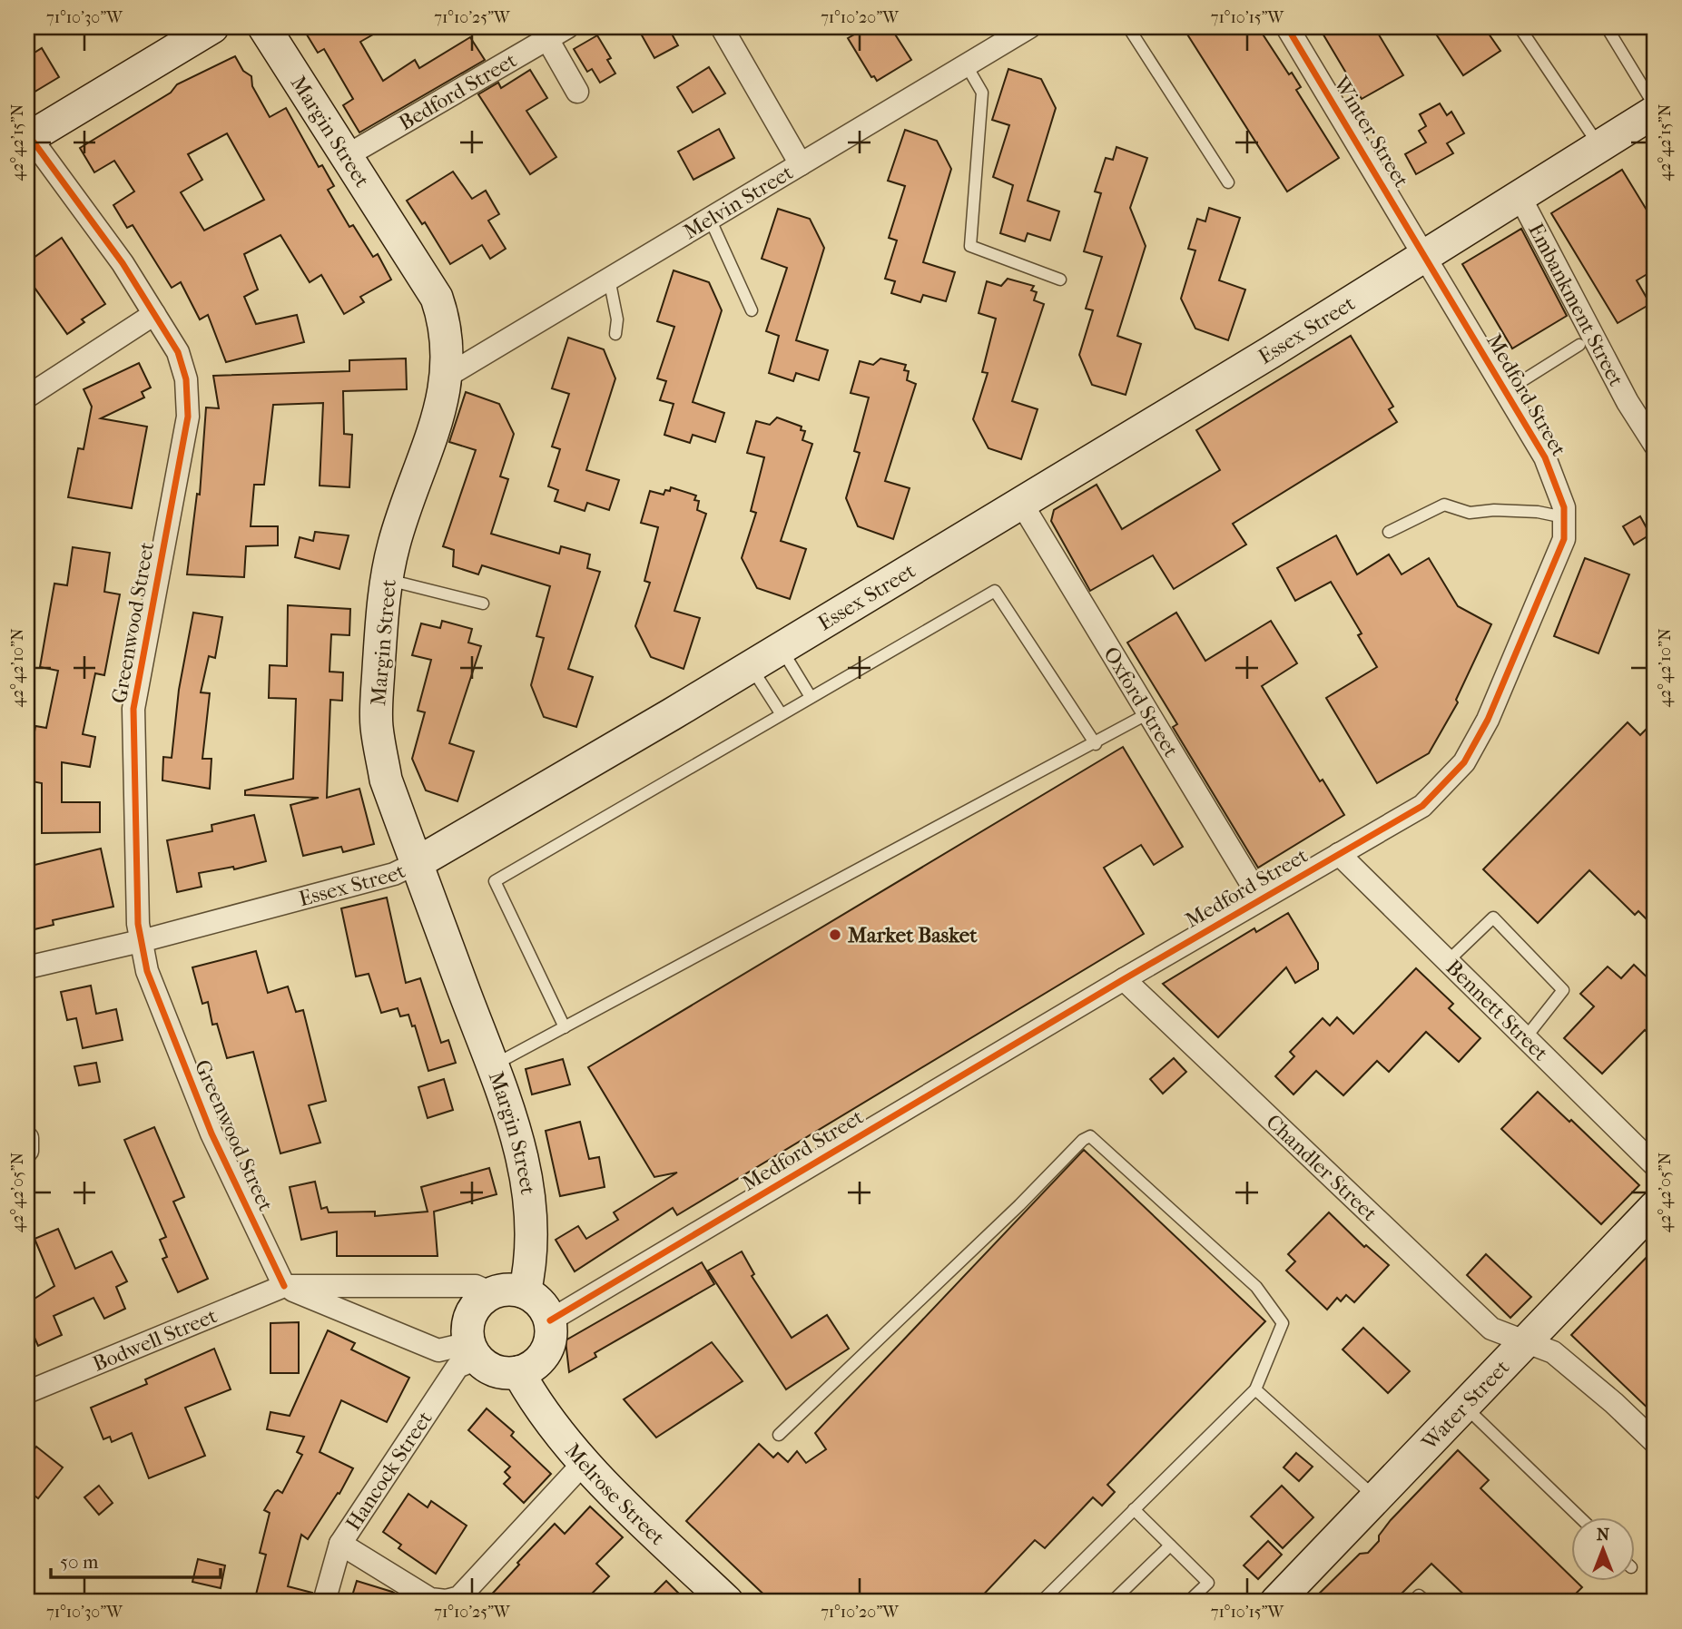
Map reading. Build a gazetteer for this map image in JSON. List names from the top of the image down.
{
  "streets": {
    "main road": [
      "Margin Street",
      "Essex Street",
      "Water Street",
      "Melrose Street"
    ],
    "street": [
      "Bedford Street",
      "Winter Street",
      "Melvin Street",
      "Embankment Street",
      "Medford Street",
      "Greenwood Street",
      "Oxford Street",
      "Bennett Street",
      "Chandler Street",
      "Bodwell Street",
      "Hancock Street"
    ]
  },
  "crossings": [
    ["Bedford Street", "Margin Street"],
    ["Margin Street", "Melvin Street"],
    ["Margin Street", "Essex Street"],
    ["Margin Street", "Medford Street"],
    ["Margin Street", "Bodwell Street"],
    ["Margin Street", "Hancock Street"],
    ["Margin Street", "Melrose Street"],
    ["Winter Street", "Essex Street"],
    ["Winter Street", "Medford Street"],
    ["Embankment Street", "Essex Street"],
    ["Essex Street", "Medford Street"],
    ["Essex Street", "Greenwood Street"],
    ["Essex Street", "Oxford Street"],
    ["Medford Street", "Oxford Street"],
    ["Medford Street", "Bennett Street"],
    ["Medford Street", "Chandler Street"],
    ["Medford Street", "Bodwell Street"],
    ["Medford Street", "Hancock Street"],
    ["Medford Street", "Melrose Street"],
    ["Greenwood Street", "Bodwell Street"],
    ["Chandler Street", "Water Street"],
    ["Bodwell Street", "Hancock Street"],
    ["Bodwell Street", "Melrose Street"],
    ["Hancock Street", "Melrose Street"]
  ],
  "places": ["Market Basket"],
  "scale_bar": "50 m",
  "north": "top",
  "coordinates": [
    "71°10'30\"W",
    "71°10'25\"W",
    "71°10'20\"W",
    "71°10'15\"W",
    "42°42'15\"N",
    "42°42'10\"N",
    "42°42'05\"N"
  ]
}
